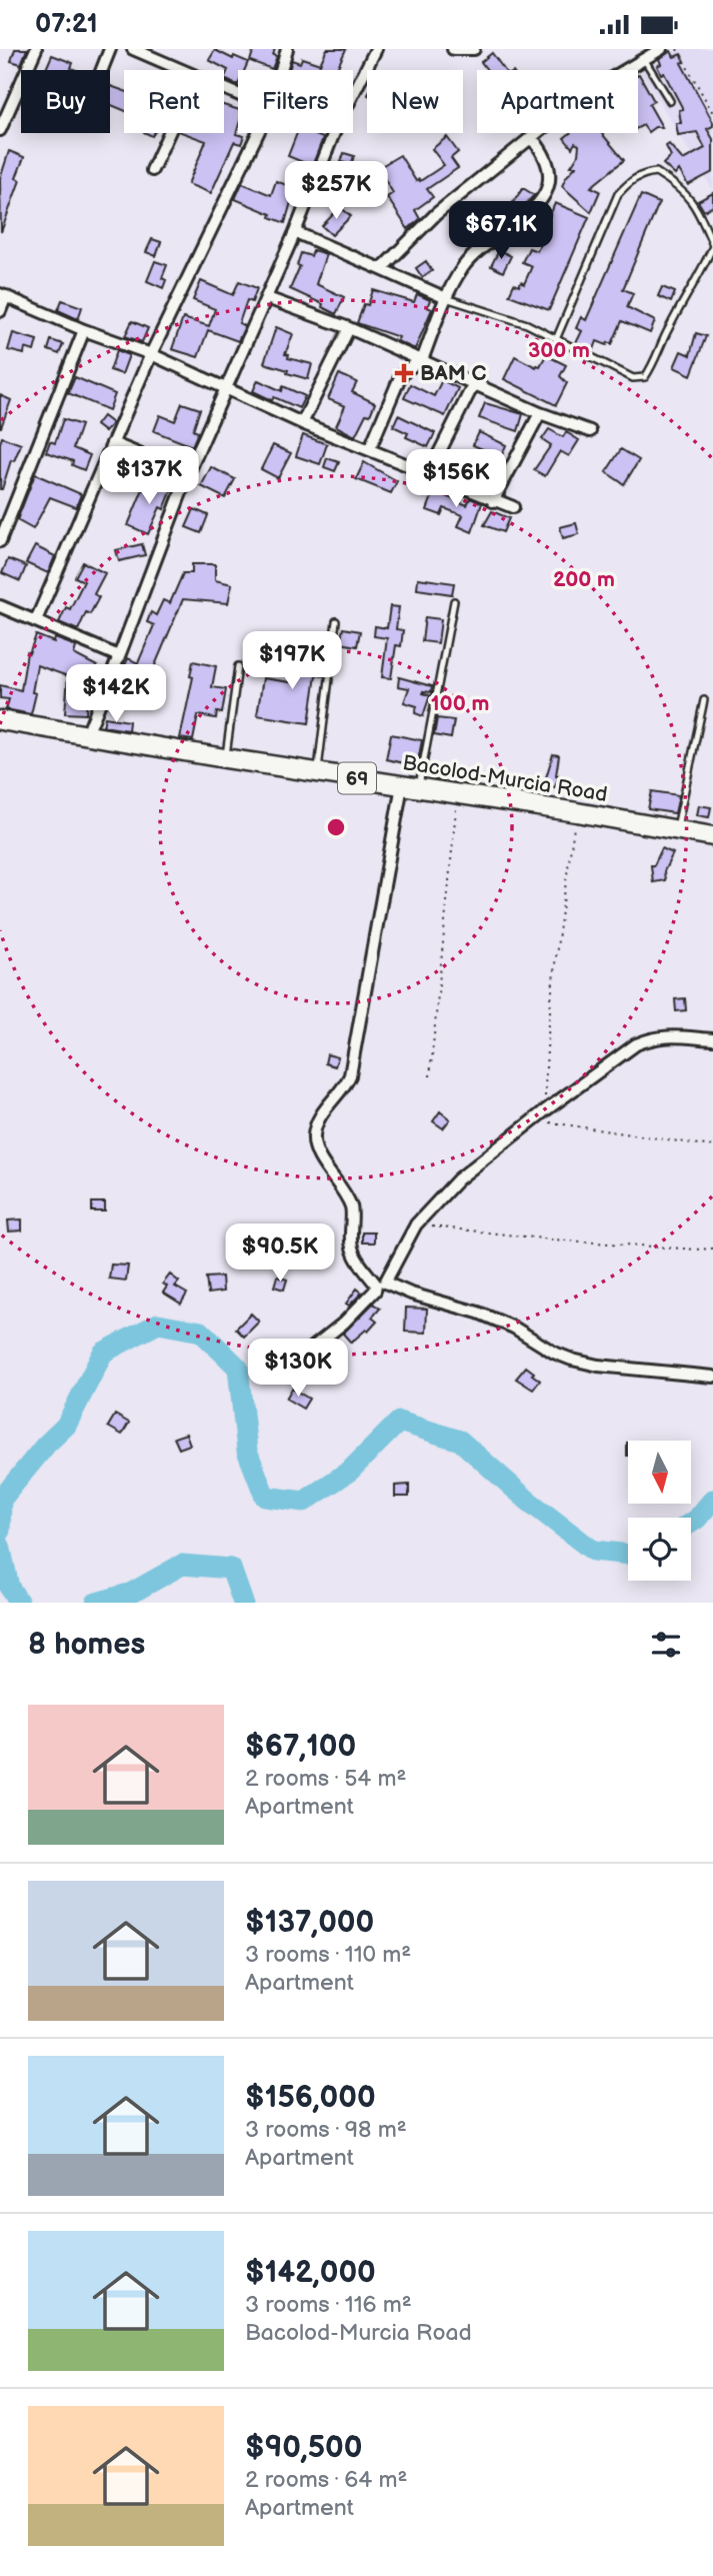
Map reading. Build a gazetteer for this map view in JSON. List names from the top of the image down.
{
  "streets": {
    "main road": ["69", "Bacolod-Murcia Road"]
  },
  "places": {
    "health": ["BAM C"]
  },
  "north": "bottom",
  "page": {
    "status": "07:21",
    "chip": [
      "Buy",
      "Rent",
      "Filters",
      "New",
      "Apartment"
    ],
    "price": [
      "$257K",
      "$67.1K",
      "$137K",
      "$156K",
      "$197K",
      "$142K",
      "$90.5K",
      "$130K"
    ],
    "heading": "8 homes",
    "list": [
      {
        "name": "$67,100",
        "note": "2 rooms · 54 m² · Apartment"
      },
      {
        "name": "$137,000",
        "note": "3 rooms · 110 m² · Apartment"
      },
      {
        "name": "$156,000",
        "note": "3 rooms · 98 m² · Apartment"
      },
      {
        "name": "$142,000",
        "note": "3 rooms · 116 m² · Bacolod-Murcia Road"
      },
      {
        "name": "$90,500",
        "note": "2 rooms · 64 m² · Apartment"
      }
    ]
  },
  "rings": ["300 m", "200 m", "100 m"]
}
